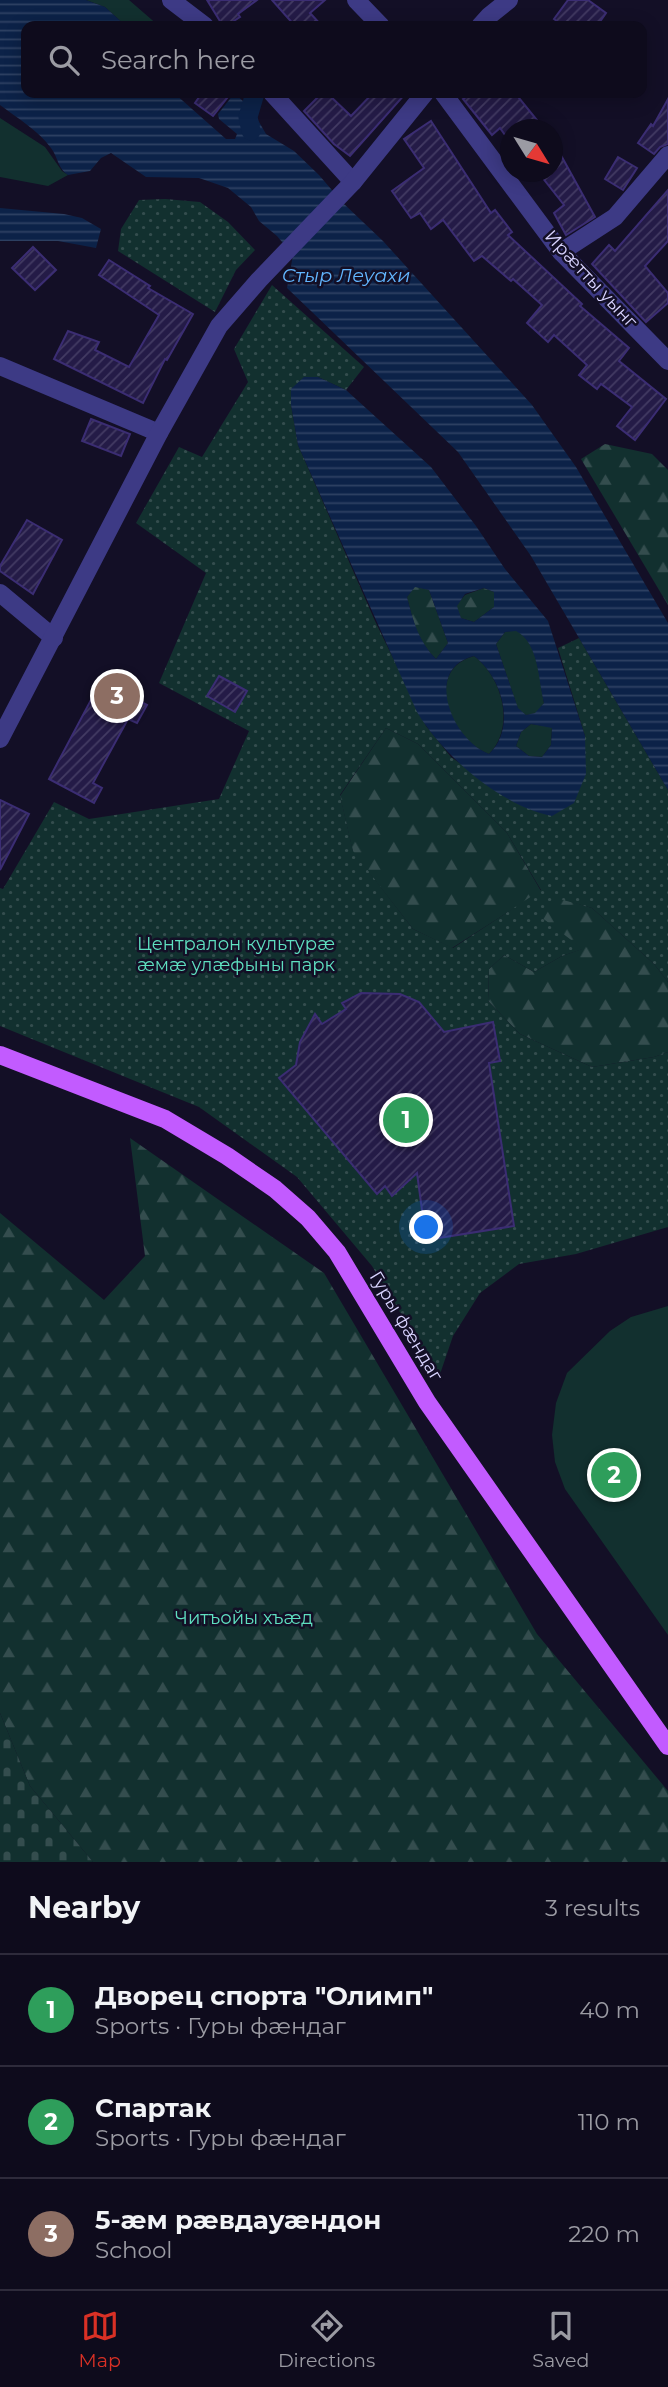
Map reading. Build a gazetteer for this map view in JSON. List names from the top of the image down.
{
  "streets": {
    "main road": ["Гуры фӕндаг"],
    "street": ["Ирæтты уынг"]
  },
  "water": ["Стыр Леуахи"],
  "parks": ["Централон культурæ æмæ улæфыны парк", "Читъойы хъæд"],
  "north": "bottom right",
  "page": {
    "search": "Search here",
    "pins": ["3", "1", "2"],
    "heading": ["Nearby", "3 results"],
    "list": [
      {
        "mark": "1",
        "name": "Дворец спорта \"Олимп\"",
        "note": "Sports · Гуры фӕндаг",
        "value": "40 m"
      },
      {
        "mark": "2",
        "name": "Спартак",
        "note": "Sports · Гуры фӕндаг",
        "value": "110 m"
      },
      {
        "mark": "3",
        "name": "5-æм рӕвдауӕндон",
        "note": "School",
        "value": "220 m"
      }
    ],
    "nav": ["Map", "Directions", "Saved"]
  }
}
